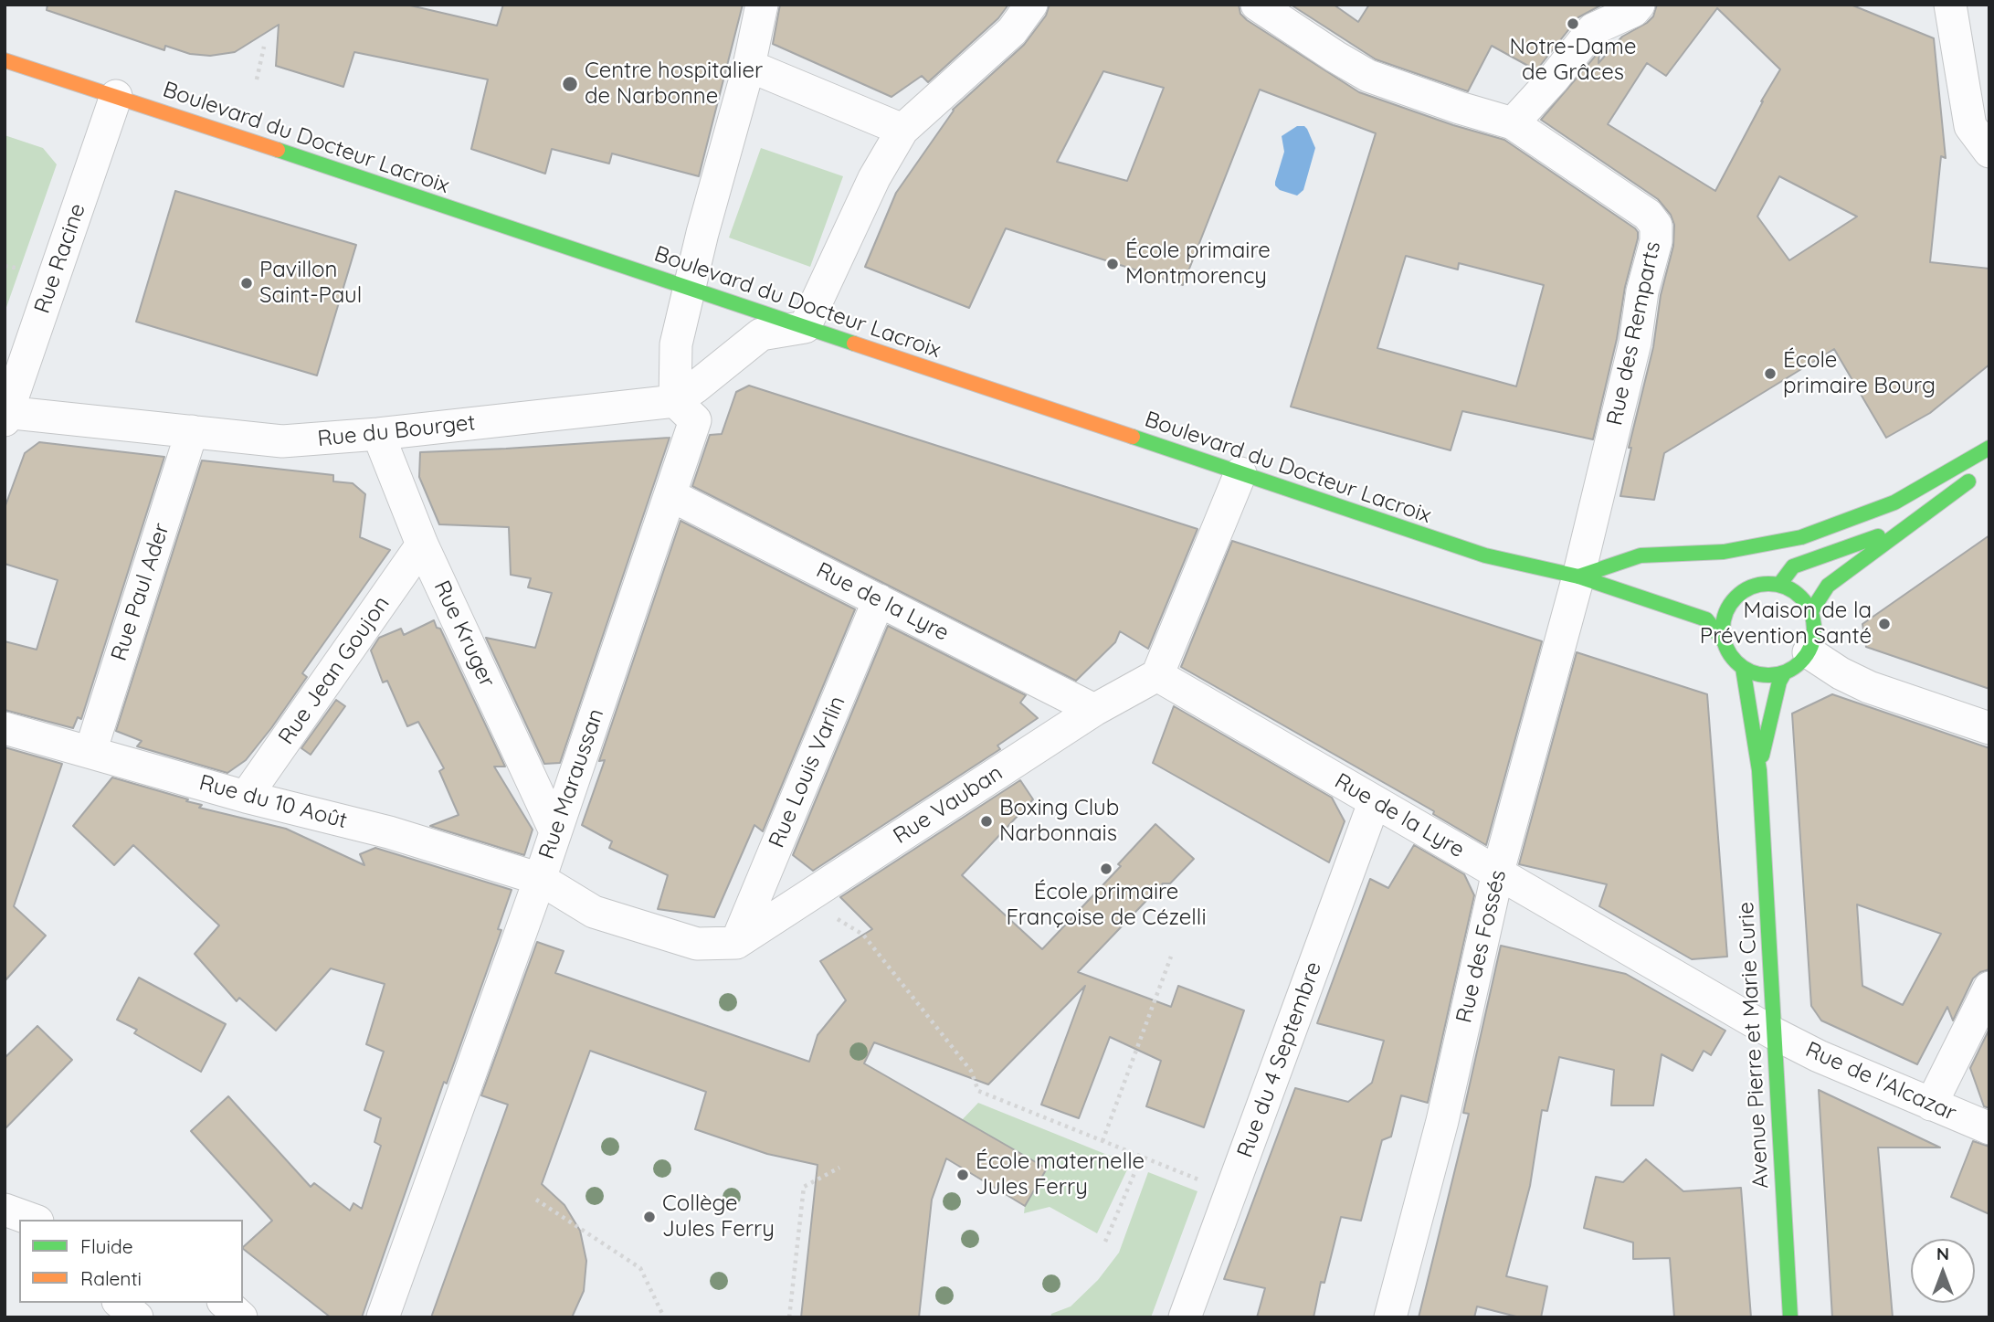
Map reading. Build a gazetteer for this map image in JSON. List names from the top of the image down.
{
  "streets": {
    "main road": ["Boulevard du Docteur Lacroix", "Avenue Pierre et Marie Curie"],
    "street": [
      "Rue Racine",
      "Rue des Remparts",
      "Rue du Bourget",
      "Rue Paul Ader",
      "Rue de la Lyre",
      "Rue Kruger",
      "Rue Jean Goujon",
      "Rue Louis Varlin",
      "Rue Maraussan",
      "Rue du 10 Août",
      "Rue Vauban",
      "Rue des Fossés",
      "Rue du 4 Septembre",
      "Rue de l'Alcazar"
    ]
  },
  "crossings": [
    ["Boulevard du Docteur Lacroix", "Rue Racine"],
    ["Boulevard du Docteur Lacroix", "Rue des Remparts"],
    ["Boulevard du Docteur Lacroix", "Rue des Fossés"],
    ["Boulevard du Docteur Lacroix", "Avenue Pierre et Marie Curie"],
    ["Rue Racine", "Rue du Bourget"],
    ["Rue des Remparts", "Rue des Fossés"],
    ["Rue du Bourget", "Rue Paul Ader"],
    ["Rue du Bourget", "Rue Kruger"],
    ["Rue du Bourget", "Rue Maraussan"],
    ["Rue Paul Ader", "Rue du 10 Août"],
    ["Rue de la Lyre", "Rue Louis Varlin"],
    ["Rue de la Lyre", "Rue Maraussan"],
    ["Rue de la Lyre", "Rue Vauban"],
    ["Rue de la Lyre", "Rue des Fossés"],
    ["Rue de la Lyre", "Avenue Pierre et Marie Curie"],
    ["Rue de la Lyre", "Rue du 4 Septembre"],
    ["Rue de la Lyre", "Rue de l'Alcazar"],
    ["Rue Kruger", "Rue Jean Goujon"],
    ["Rue Kruger", "Rue Maraussan"],
    ["Rue Jean Goujon", "Rue du 10 Août"],
    ["Rue Louis Varlin", "Rue Vauban"],
    ["Rue Maraussan", "Rue du 10 Août"],
    ["Avenue Pierre et Marie Curie", "Rue de l'Alcazar"]
  ],
  "places": [
    "Notre-Dame de Grâces",
    "Centre hospitalier de Narbonne",
    "École primaire Montmorency",
    "Pavillon Saint-Paul",
    "École primaire Bourg",
    "Maison de la Prévention Santé",
    "Boxing Club Narbonnais",
    "École primaire Françoise de Cézelli",
    "École maternelle Jules Ferry",
    "Collège Jules Ferry"
  ],
  "legend": ["Fluide", "Ralenti"],
  "north": "top"
}
